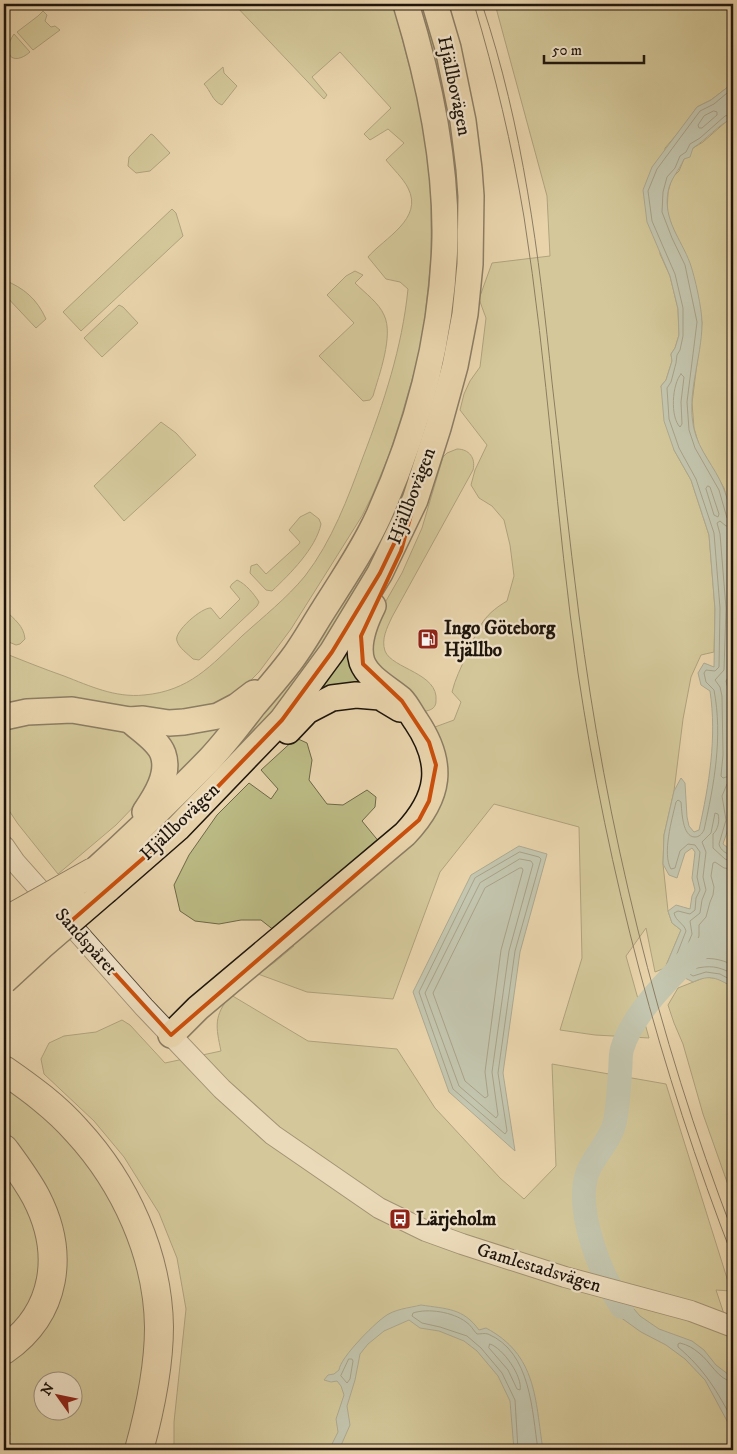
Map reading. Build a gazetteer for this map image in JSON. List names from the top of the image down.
{
  "streets": {
    "main road": ["Hjällbovägen"],
    "street": ["Sandspåret", "Gamlestadsvägen"]
  },
  "crossings": [
    ["Sandspåret", "Gamlestadsvägen"]
  ],
  "places": {
    "fuel station": ["Ingo Göteborg Hjällbo"],
    "bus stop": ["Lärjeholm"]
  },
  "scale_bar": "50 m",
  "north": "top left"
}
